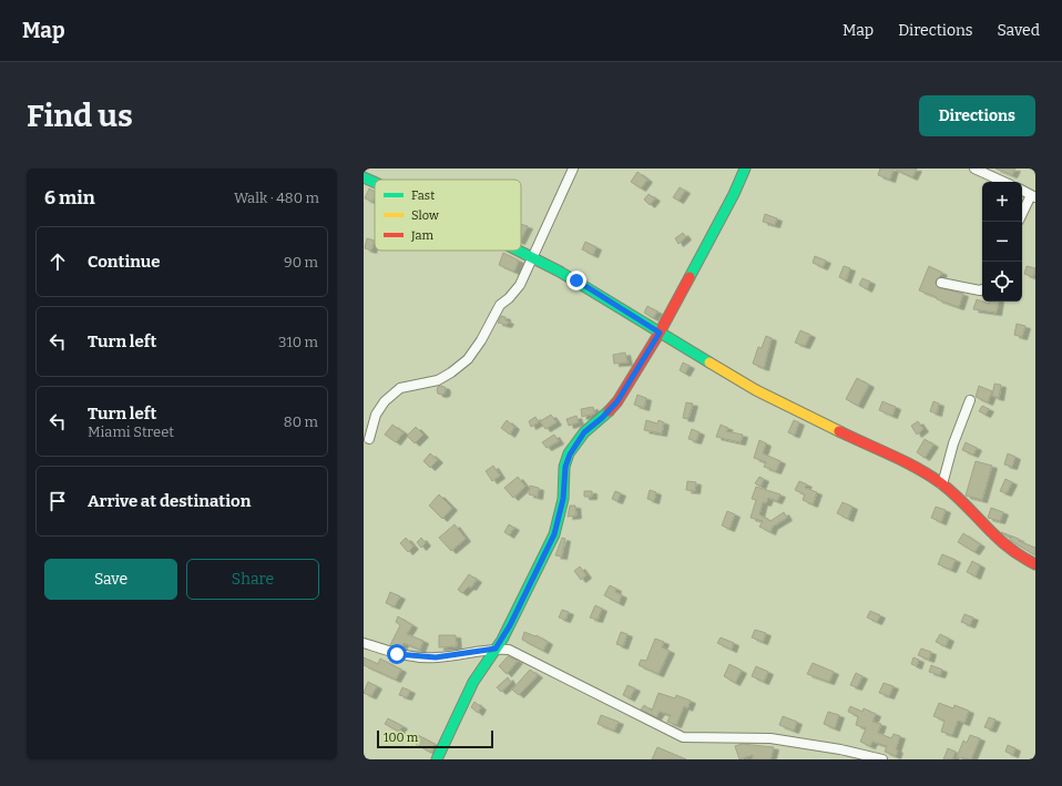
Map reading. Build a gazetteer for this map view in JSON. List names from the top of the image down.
{
  "legend": ["Fast", "Slow", "Jam"],
  "scale_bar": "100 m",
  "page": {
    "header": "Map",
    "nav": ["Map", "Directions", "Saved"],
    "buttons": [
      "Directions",
      ["Save", "Share"]
    ],
    "title": "Find us",
    "heading": ["6 min", "Walk · 480 m"],
    "map_buttons": ["+", "−"],
    "list": [
      ["Continue", "90 m"],
      ["Turn left", "310 m"],
      ["Turn left", "Miami Street", "80 m"],
      "Arrive at destination"
    ],
    "scale": "100 m"
  }
}
